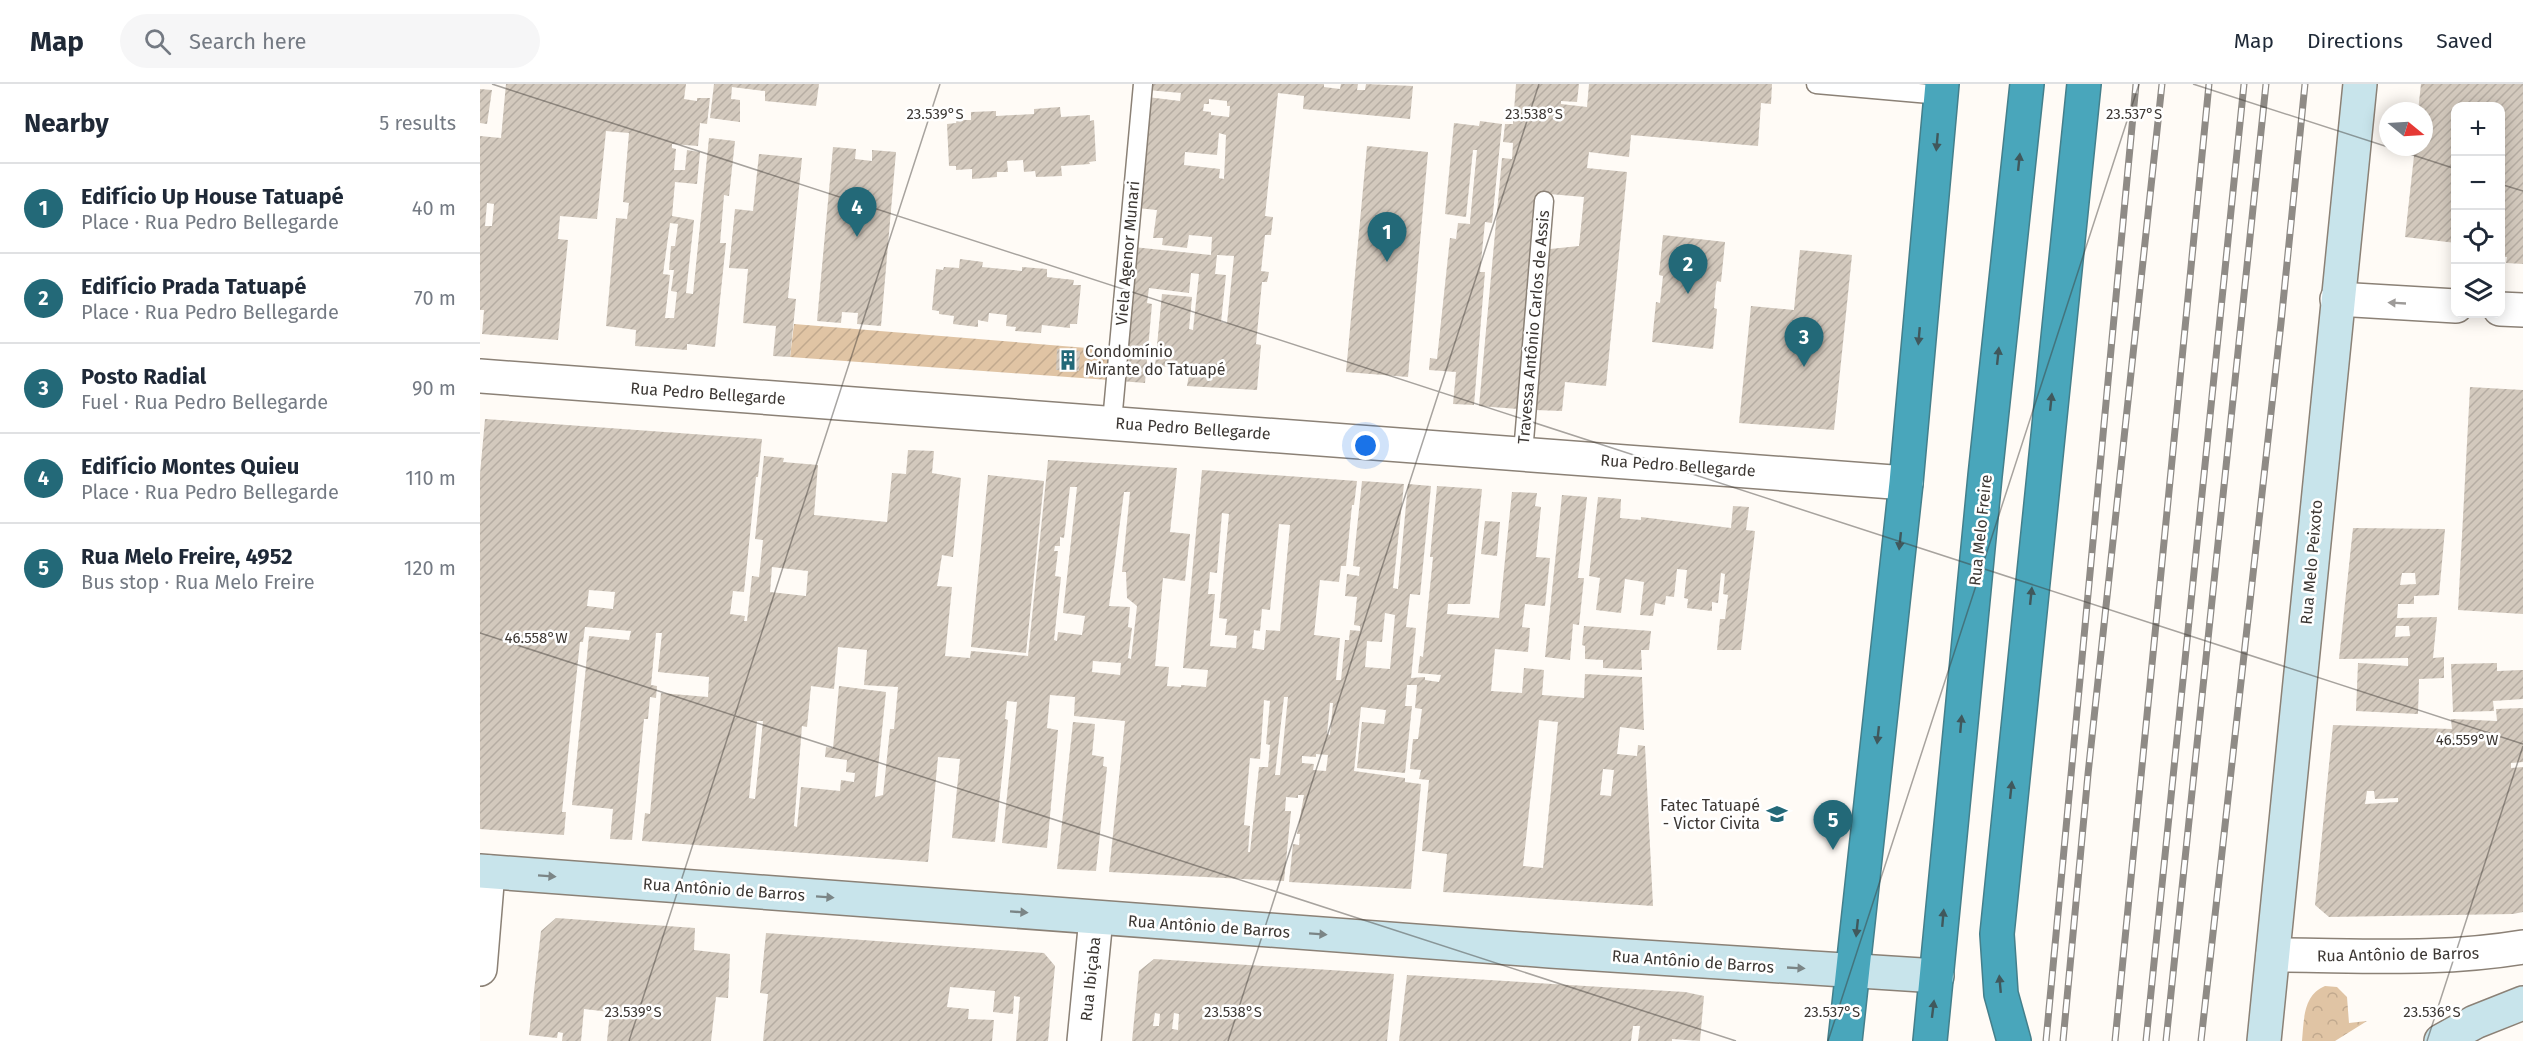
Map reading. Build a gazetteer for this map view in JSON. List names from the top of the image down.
{
  "streets": {
    "highway": ["Rua Melo Freire"],
    "main road": ["Rua Melo Peixoto", "Rua Antônio de Barros"],
    "street": ["Rua Pedro Bellegarde", "Rua Ibiçaba"],
    "lane": ["Viela Agenor Munari", "Travessa Antônio Carlos de Assis"]
  },
  "crossings": [
    ["Viela Agenor Munari", "Rua Pedro Bellegarde"],
    ["Travessa Antônio Carlos de Assis", "Rua Pedro Bellegarde"],
    ["Rua Melo Freire", "Rua Antônio de Barros"],
    ["Rua Melo Peixoto", "Rua Antônio de Barros"],
    ["Rua Antônio de Barros", "Rua Ibiçaba"]
  ],
  "one_way": ["Rua Antônio de Barros"],
  "places": {
    "building": ["Condomínio Mirante do Tatuapé"],
    "school or university": ["Fatec Tatuapé - Victor Civita"]
  },
  "north": "right",
  "page": {
    "header": "Map",
    "search": "Search here",
    "nav": ["Map", "Directions", "Saved"],
    "heading": ["Nearby", "5 results"],
    "map_buttons": ["+", "−"],
    "list": [
      {
        "mark": "1",
        "name": "Edifício Up House Tatuapé",
        "note": "Place · Rua Pedro Bellegarde",
        "value": "40 m"
      },
      {
        "mark": "2",
        "name": "Edifício Prada Tatuapé",
        "note": "Place · Rua Pedro Bellegarde",
        "value": "70 m"
      },
      {
        "mark": "3",
        "name": "Posto Radial",
        "note": "Fuel · Rua Pedro Bellegarde",
        "value": "90 m"
      },
      {
        "mark": "4",
        "name": "Edifício Montes Quieu",
        "note": "Place · Rua Pedro Bellegarde",
        "value": "110 m"
      },
      {
        "mark": "5",
        "name": "Rua Melo Freire, 4952",
        "note": "Bus stop · Rua Melo Freire",
        "value": "120 m"
      }
    ],
    "pins": [
      "4",
      "1",
      "2",
      "3",
      "5"
    ]
  },
  "coordinates": [
    "23.539°S",
    "23.538°S",
    "23.537°S",
    "46.558°W",
    "46.559°W",
    "23.536°S"
  ]
}
